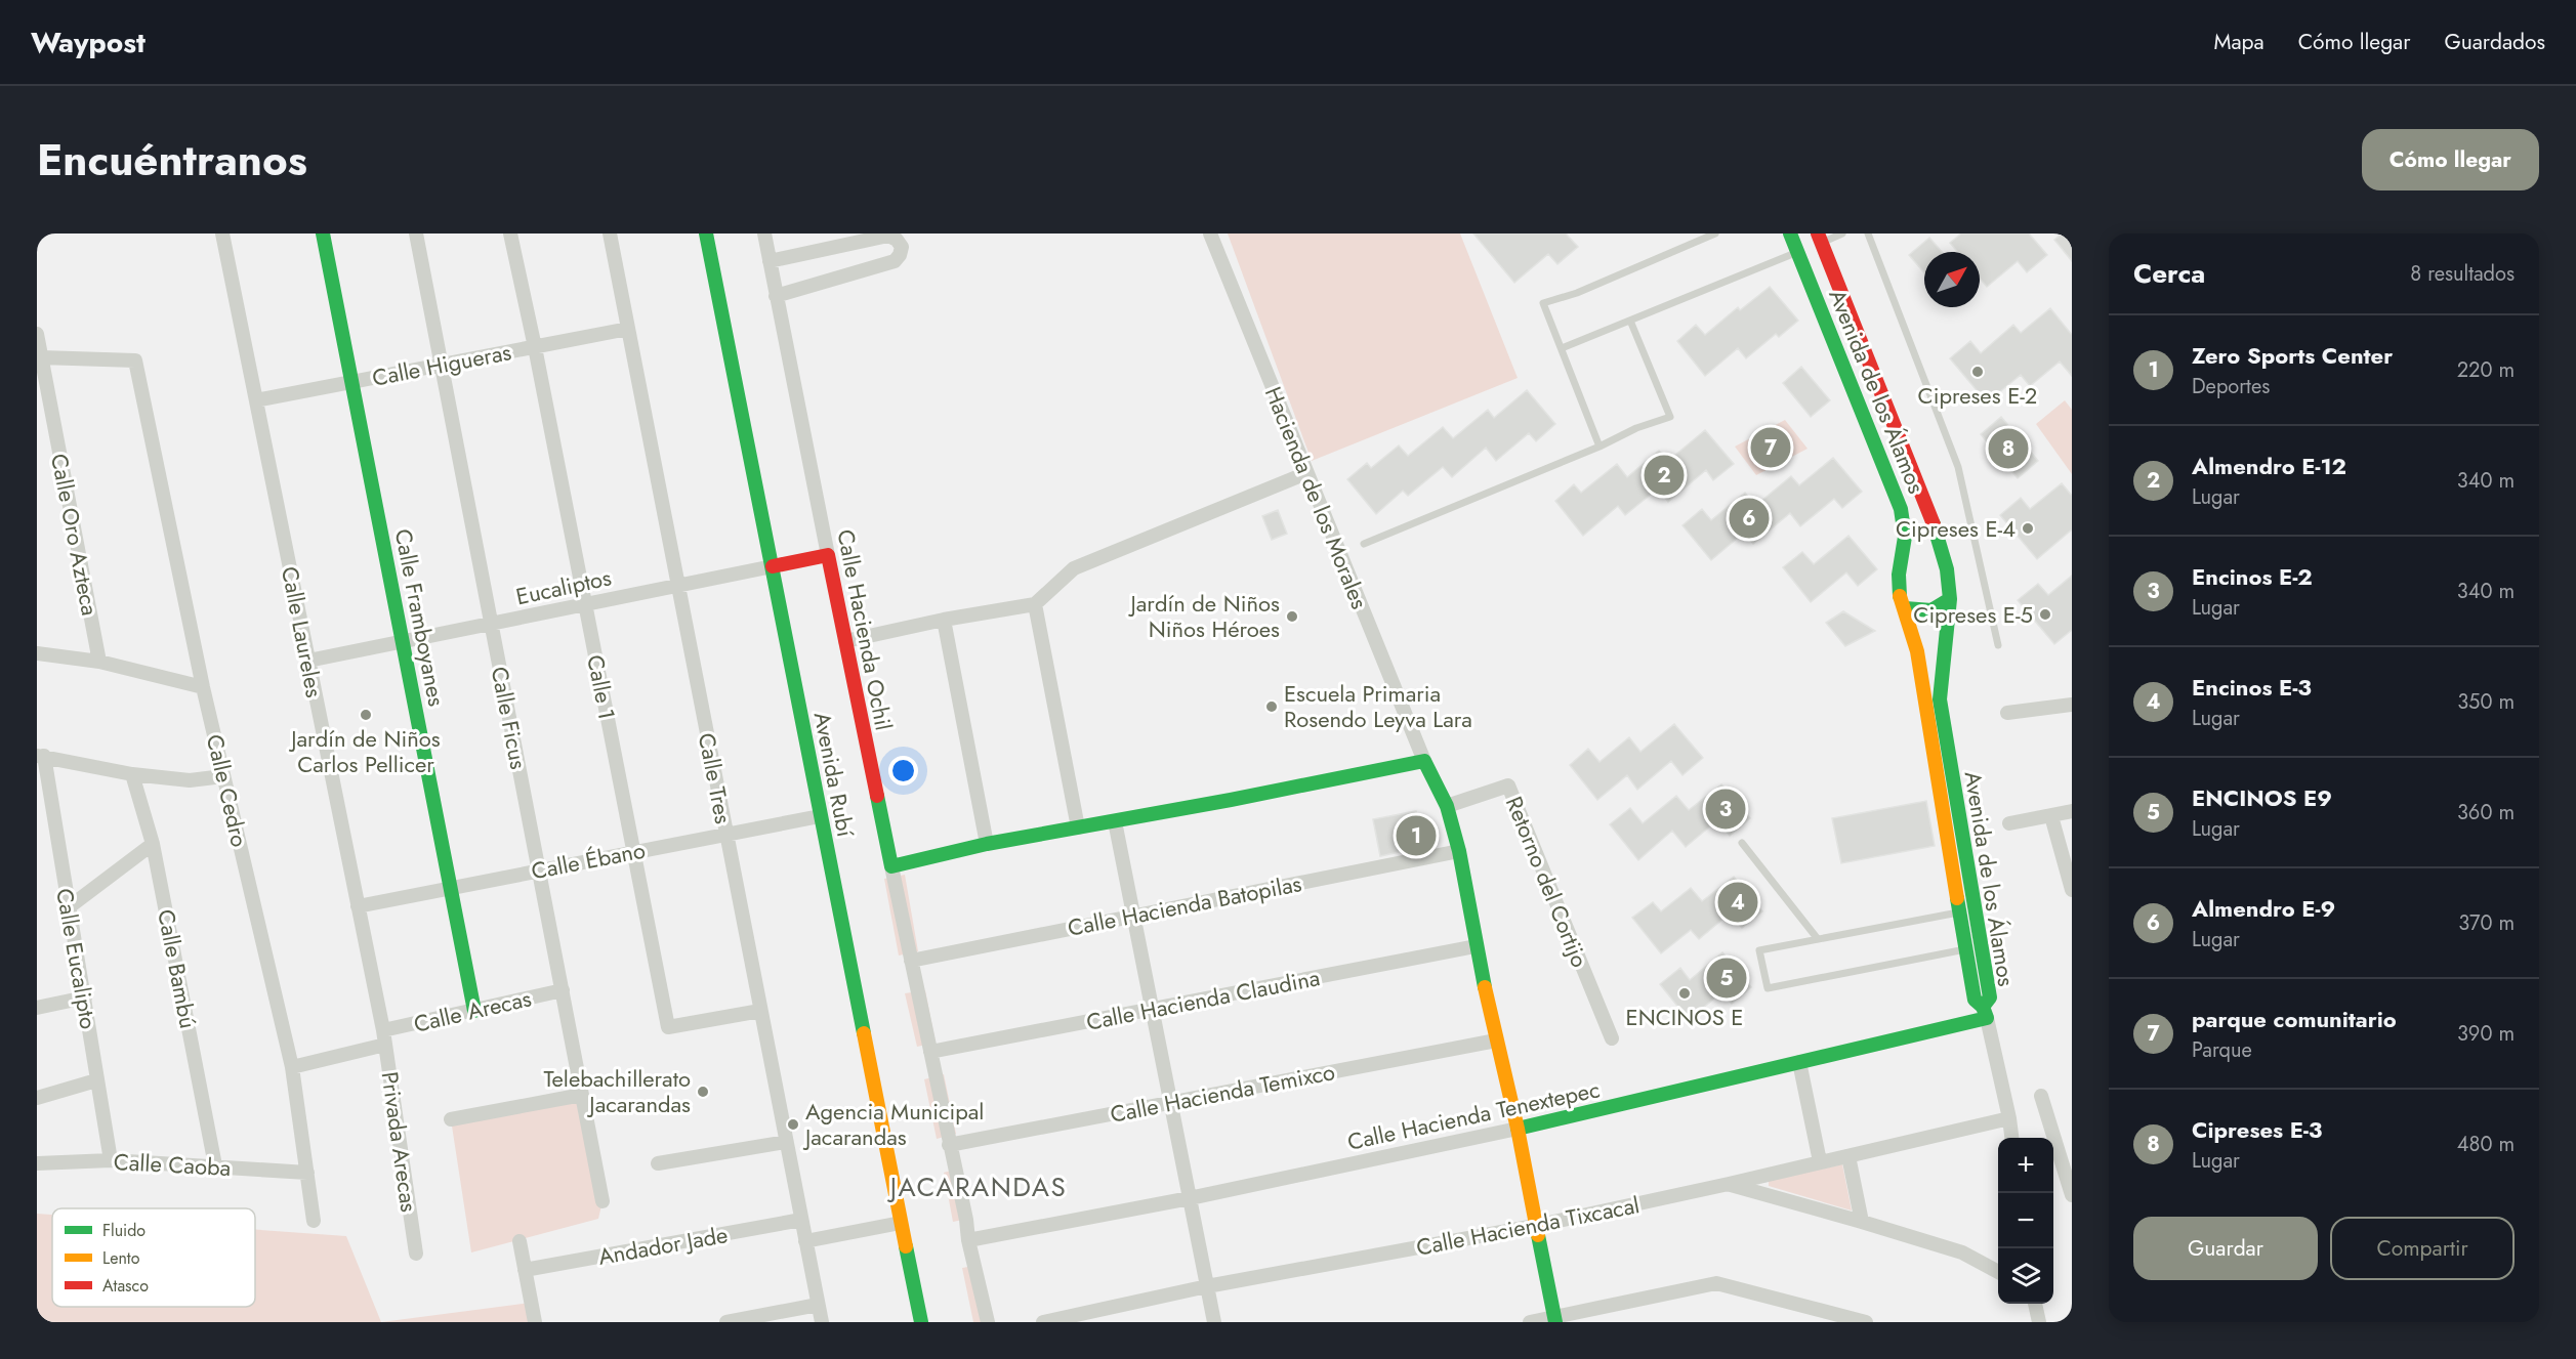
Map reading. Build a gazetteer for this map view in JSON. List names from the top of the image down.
{
  "streets": {
    "street": [
      "Calle Higueras",
      "Avenida de los Álamos",
      "Hacienda de los Morales",
      "Calle Oro Azteca",
      "Eucaliptos",
      "Calle Framboyanes",
      "Calle Hacienda Ochil",
      "Calle Laureles",
      "Calle 1",
      "Calle Ficus",
      "Avenida Rubí",
      "Calle Tres",
      "Calle Cedro",
      "Calle Ébano",
      "Retorno del Cortijo",
      "Calle Hacienda Batopilas",
      "Calle Eucalipto",
      "Calle Bambú",
      "Calle Hacienda Claudina",
      "Calle Arecas",
      "Calle Hacienda Temixco",
      "Calle Hacienda Tenextepec",
      "Privada Arecas",
      "Calle Caoba",
      "Calle Hacienda Tixcacal",
      "Andador Jade"
    ]
  },
  "crossings": [
    ["Calle Higueras", "Calle Framboyanes"],
    ["Calle Higueras", "Calle Laureles"],
    ["Calle Higueras", "Calle 1"],
    ["Calle Higueras", "Calle Ficus"],
    ["Calle Higueras", "Calle Tres"],
    ["Avenida de los Álamos", "Calle Hacienda Tenextepec"],
    ["Calle Oro Azteca", "Calle Cedro"],
    ["Eucaliptos", "Calle Framboyanes"],
    ["Eucaliptos", "Calle Hacienda Ochil"],
    ["Eucaliptos", "Calle Laureles"],
    ["Eucaliptos", "Calle 1"],
    ["Eucaliptos", "Calle Ficus"],
    ["Eucaliptos", "Avenida Rubí"],
    ["Eucaliptos", "Calle Tres"],
    ["Calle Framboyanes", "Calle Ébano"],
    ["Calle Framboyanes", "Calle Arecas"],
    ["Calle Hacienda Ochil", "Calle Hacienda Batopilas"],
    ["Calle Hacienda Ochil", "Calle Hacienda Claudina"],
    ["Calle Hacienda Ochil", "Calle Hacienda Temixco"],
    ["Calle Hacienda Ochil", "Calle Hacienda Tenextepec"],
    ["Calle Laureles", "Calle Ébano"],
    ["Calle Laureles", "Calle Arecas"],
    ["Calle Laureles", "Privada Arecas"],
    ["Calle 1", "Calle Tres"],
    ["Calle 1", "Calle Ébano"],
    ["Calle Ficus", "Calle Ébano"],
    ["Calle Ficus", "Calle Arecas"],
    ["Avenida Rubí", "Calle Ébano"],
    ["Calle Tres", "Calle Ébano"],
    ["Calle Tres", "Andador Jade"],
    ["Calle Cedro", "Calle Arecas"],
    ["Calle Cedro", "Calle Caoba"],
    ["Calle Eucalipto", "Calle Caoba"],
    ["Calle Bambú", "Calle Caoba"],
    ["Calle Arecas", "Privada Arecas"]
  ],
  "districts": ["JACARANDAS"],
  "places": [
    "Cipreses E-2",
    "Cipreses E-4",
    "Cipreses E-5",
    "Jardín de Niños Niños Héroes",
    "Escuela Primaria Rosendo Leyva Lara",
    "Jardín de Niños Carlos Pellicer",
    "ENCINOS E",
    "Telebachillerato Jacarandas",
    "Agencia Municipal Jacarandas"
  ],
  "legend": ["Fluido", "Lento", "Atasco"],
  "north": "top right",
  "page": {
    "header": "Waypost",
    "nav": ["Mapa", "Cómo llegar", "Guardados"],
    "title": "Encuéntranos",
    "buttons": [
      "Cómo llegar",
      ["Guardar", "Compartir"]
    ],
    "heading": ["Cerca", "8 resultados"],
    "list": [
      {
        "mark": "1",
        "name": "Zero Sports Center",
        "note": "Deportes",
        "value": "220 m"
      },
      {
        "mark": "2",
        "name": "Almendro E-12",
        "note": "Lugar",
        "value": "340 m"
      },
      {
        "mark": "3",
        "name": "Encinos E-2",
        "note": "Lugar",
        "value": "340 m"
      },
      {
        "mark": "4",
        "name": "Encinos E-3",
        "note": "Lugar",
        "value": "350 m"
      },
      {
        "mark": "5",
        "name": "ENCINOS E9",
        "note": "Lugar",
        "value": "360 m"
      },
      {
        "mark": "6",
        "name": "Almendro E-9",
        "note": "Lugar",
        "value": "370 m"
      },
      {
        "mark": "7",
        "name": "parque comunitario",
        "note": "Parque",
        "value": "390 m"
      },
      {
        "mark": "8",
        "name": "Cipreses E-3",
        "note": "Lugar",
        "value": "480 m"
      }
    ],
    "pins": [
      "7",
      "8",
      "2",
      "6",
      "3",
      "1",
      "4",
      "5"
    ],
    "map_buttons": ["+", "−"]
  }
}
